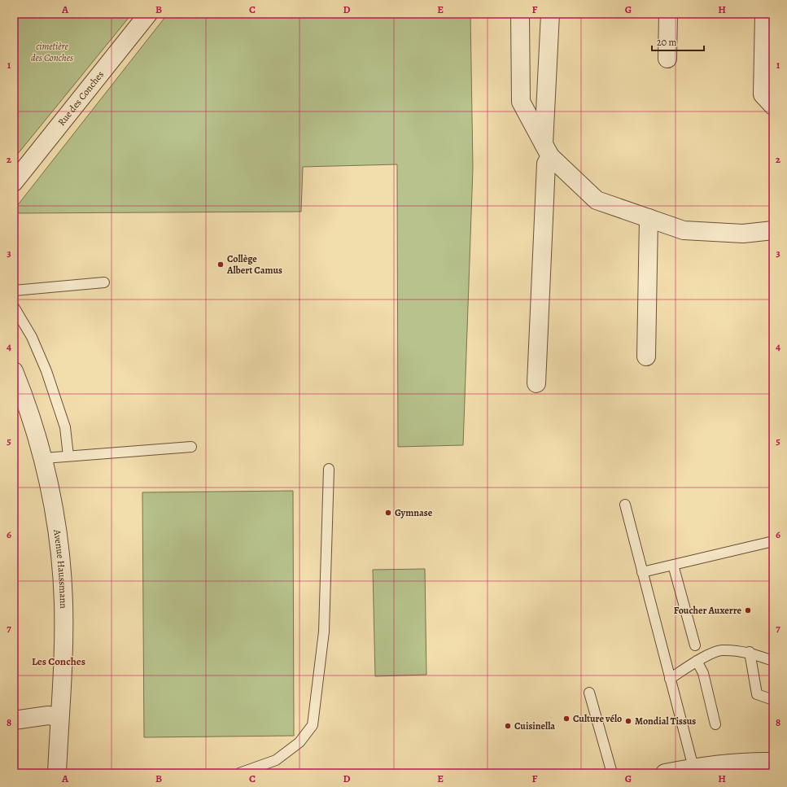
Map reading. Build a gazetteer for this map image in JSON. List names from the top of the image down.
{
  "streets": {
    "street": ["Rue des Conches", "Avenue Haussmann"]
  },
  "districts": ["Les Conches"],
  "parks": ["cimetière des Conches"],
  "places": [
    "Collège Albert Camus",
    "Gymnase",
    "Foucher Auxerre",
    "Culture vélo",
    "Mondial Tissus",
    "Cuisinella"
  ],
  "scale_bar": "20 m",
  "grid": {
    "columns": [
      "A",
      "B",
      "C",
      "D",
      "E",
      "F",
      "G",
      "H"
    ],
    "rows": [
      "1",
      "2",
      "3",
      "4",
      "5",
      "6",
      "7",
      "8"
    ]
  }
}
